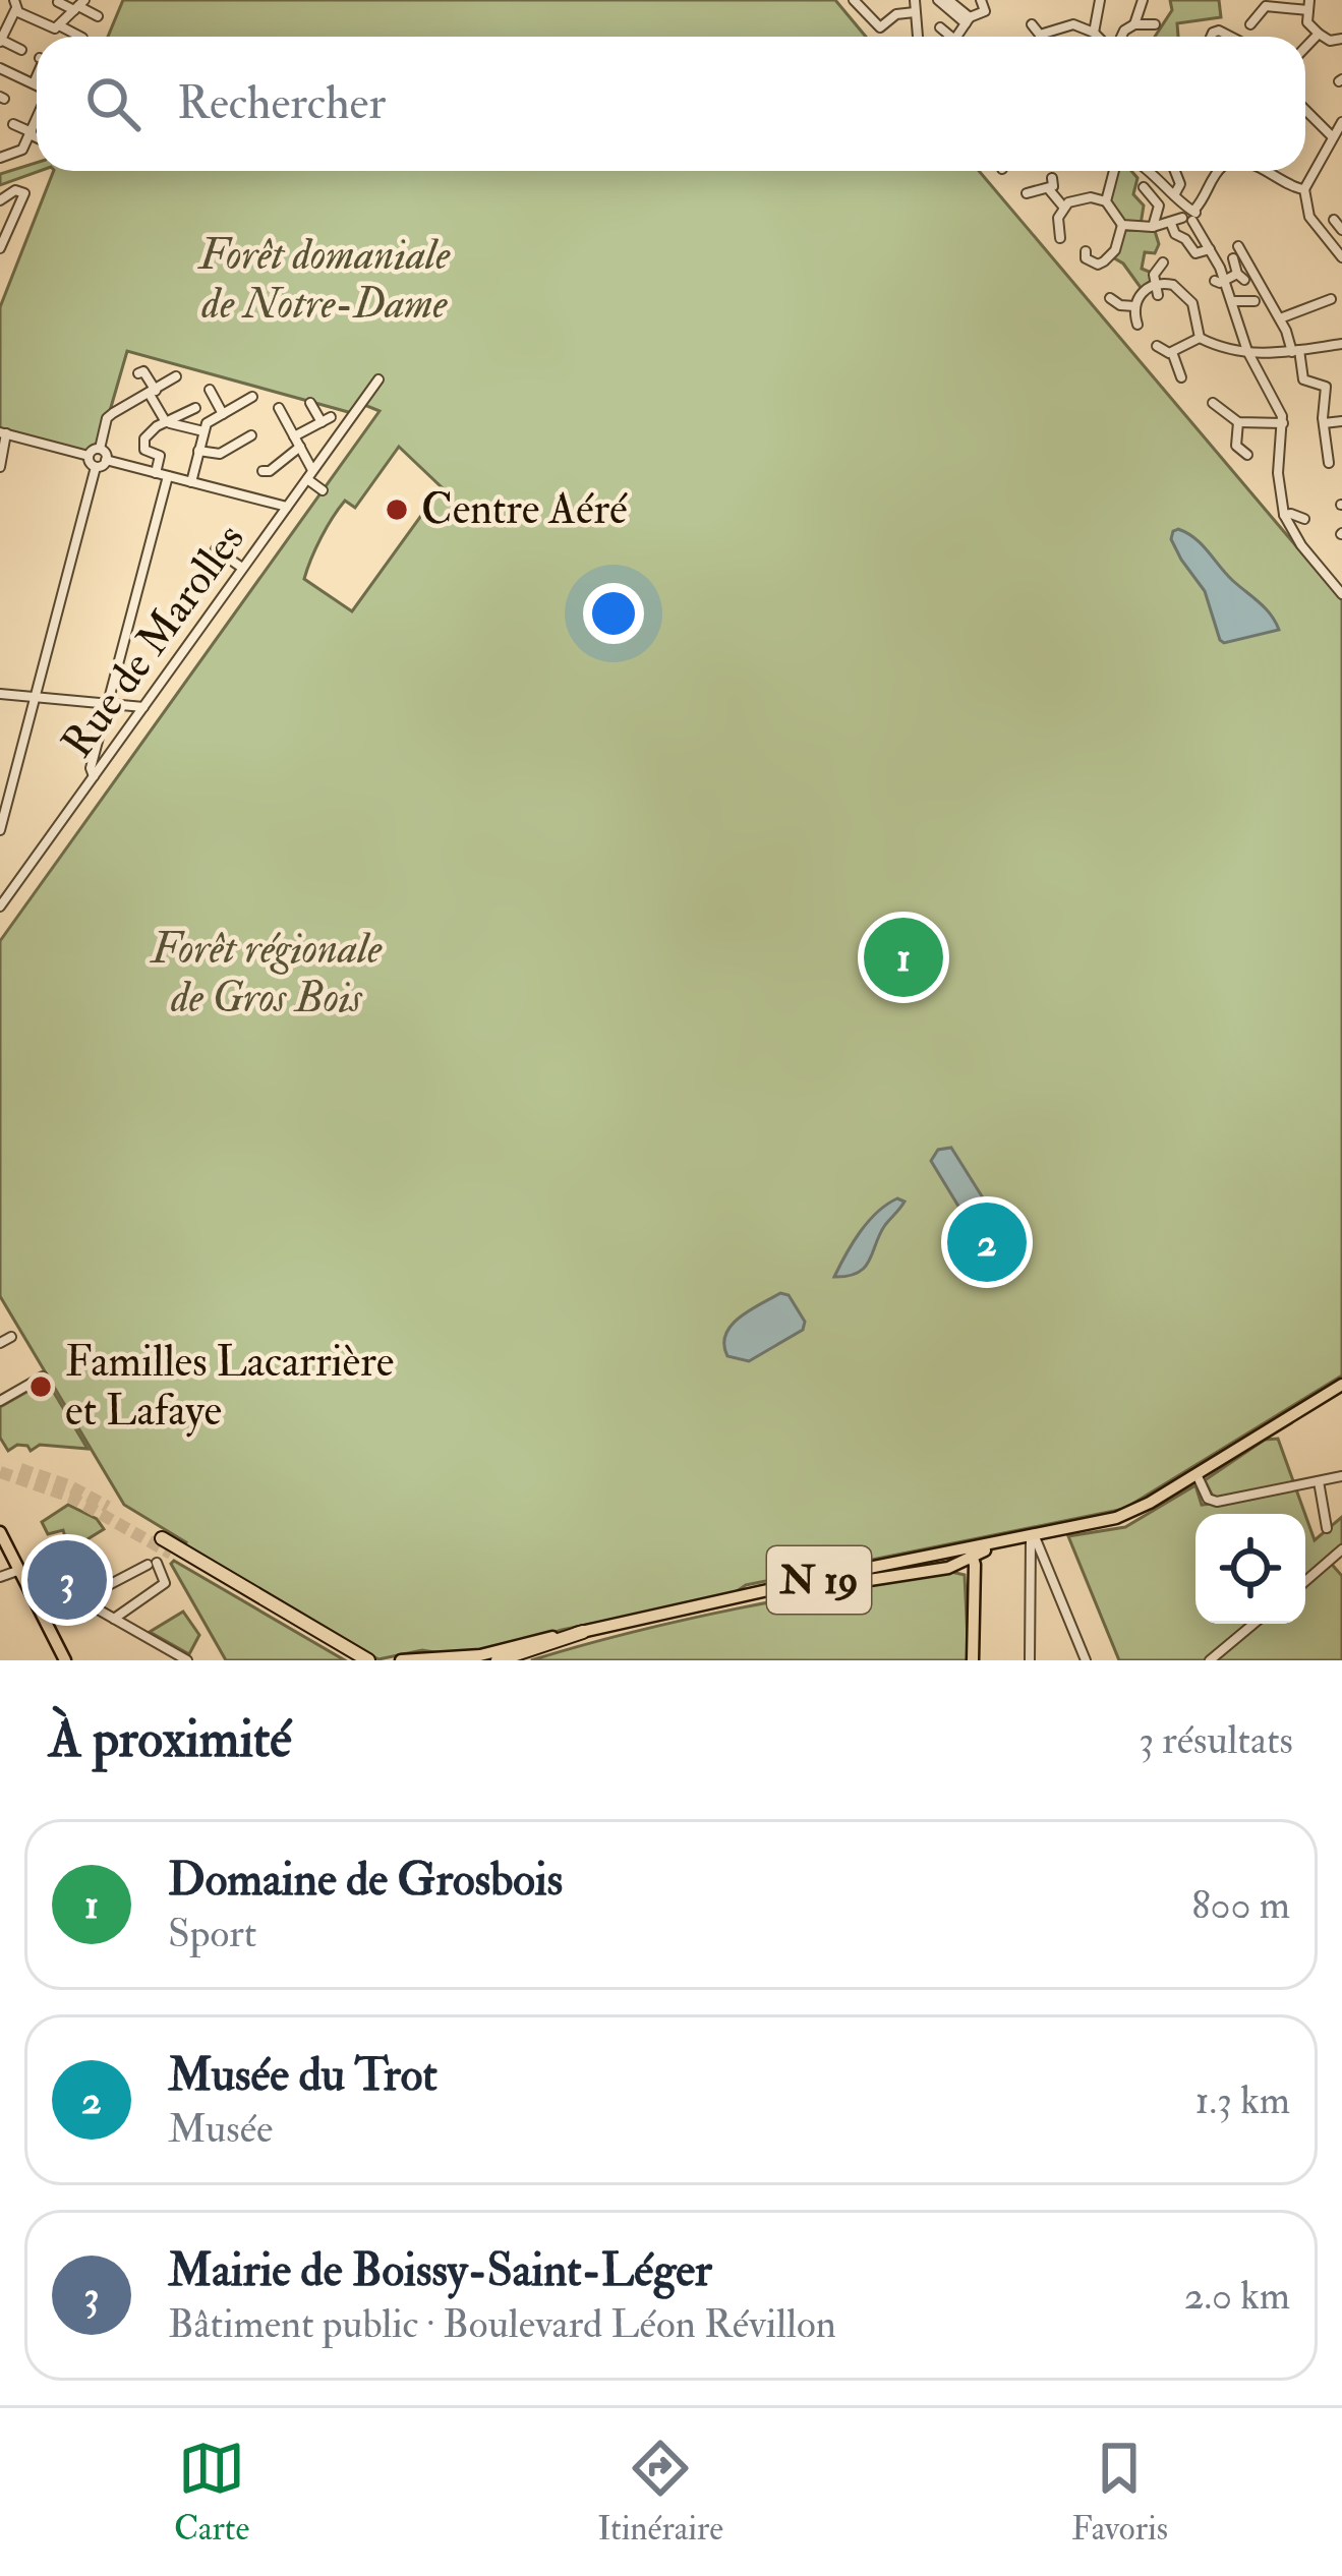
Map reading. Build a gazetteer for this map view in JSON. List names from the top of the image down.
{
  "streets": {
    "highway": ["N 19"],
    "street": ["Rue de Marolles"]
  },
  "parks": ["Forêt domaniale de Notre-Dame", "Forêt régionale de Gros Bois"],
  "places": ["Centre Aéré", "Familles Lacarrière et Lafaye"],
  "page": {
    "search": "Rechercher",
    "pins": ["1", "2", "3"],
    "heading": ["À proximité", "3 résultats"],
    "list": [
      {
        "mark": "1",
        "name": "Domaine de Grosbois",
        "note": "Sport",
        "value": "800 m"
      },
      {
        "mark": "2",
        "name": "Musée du Trot",
        "note": "Musée",
        "value": "1.3 km"
      },
      {
        "mark": "3",
        "name": "Mairie de Boissy-Saint-Léger",
        "note": "Bâtiment public · Boulevard Léon Révillon",
        "value": "2.0 km"
      }
    ],
    "nav": ["Carte", "Itinéraire", "Favoris"]
  }
}
